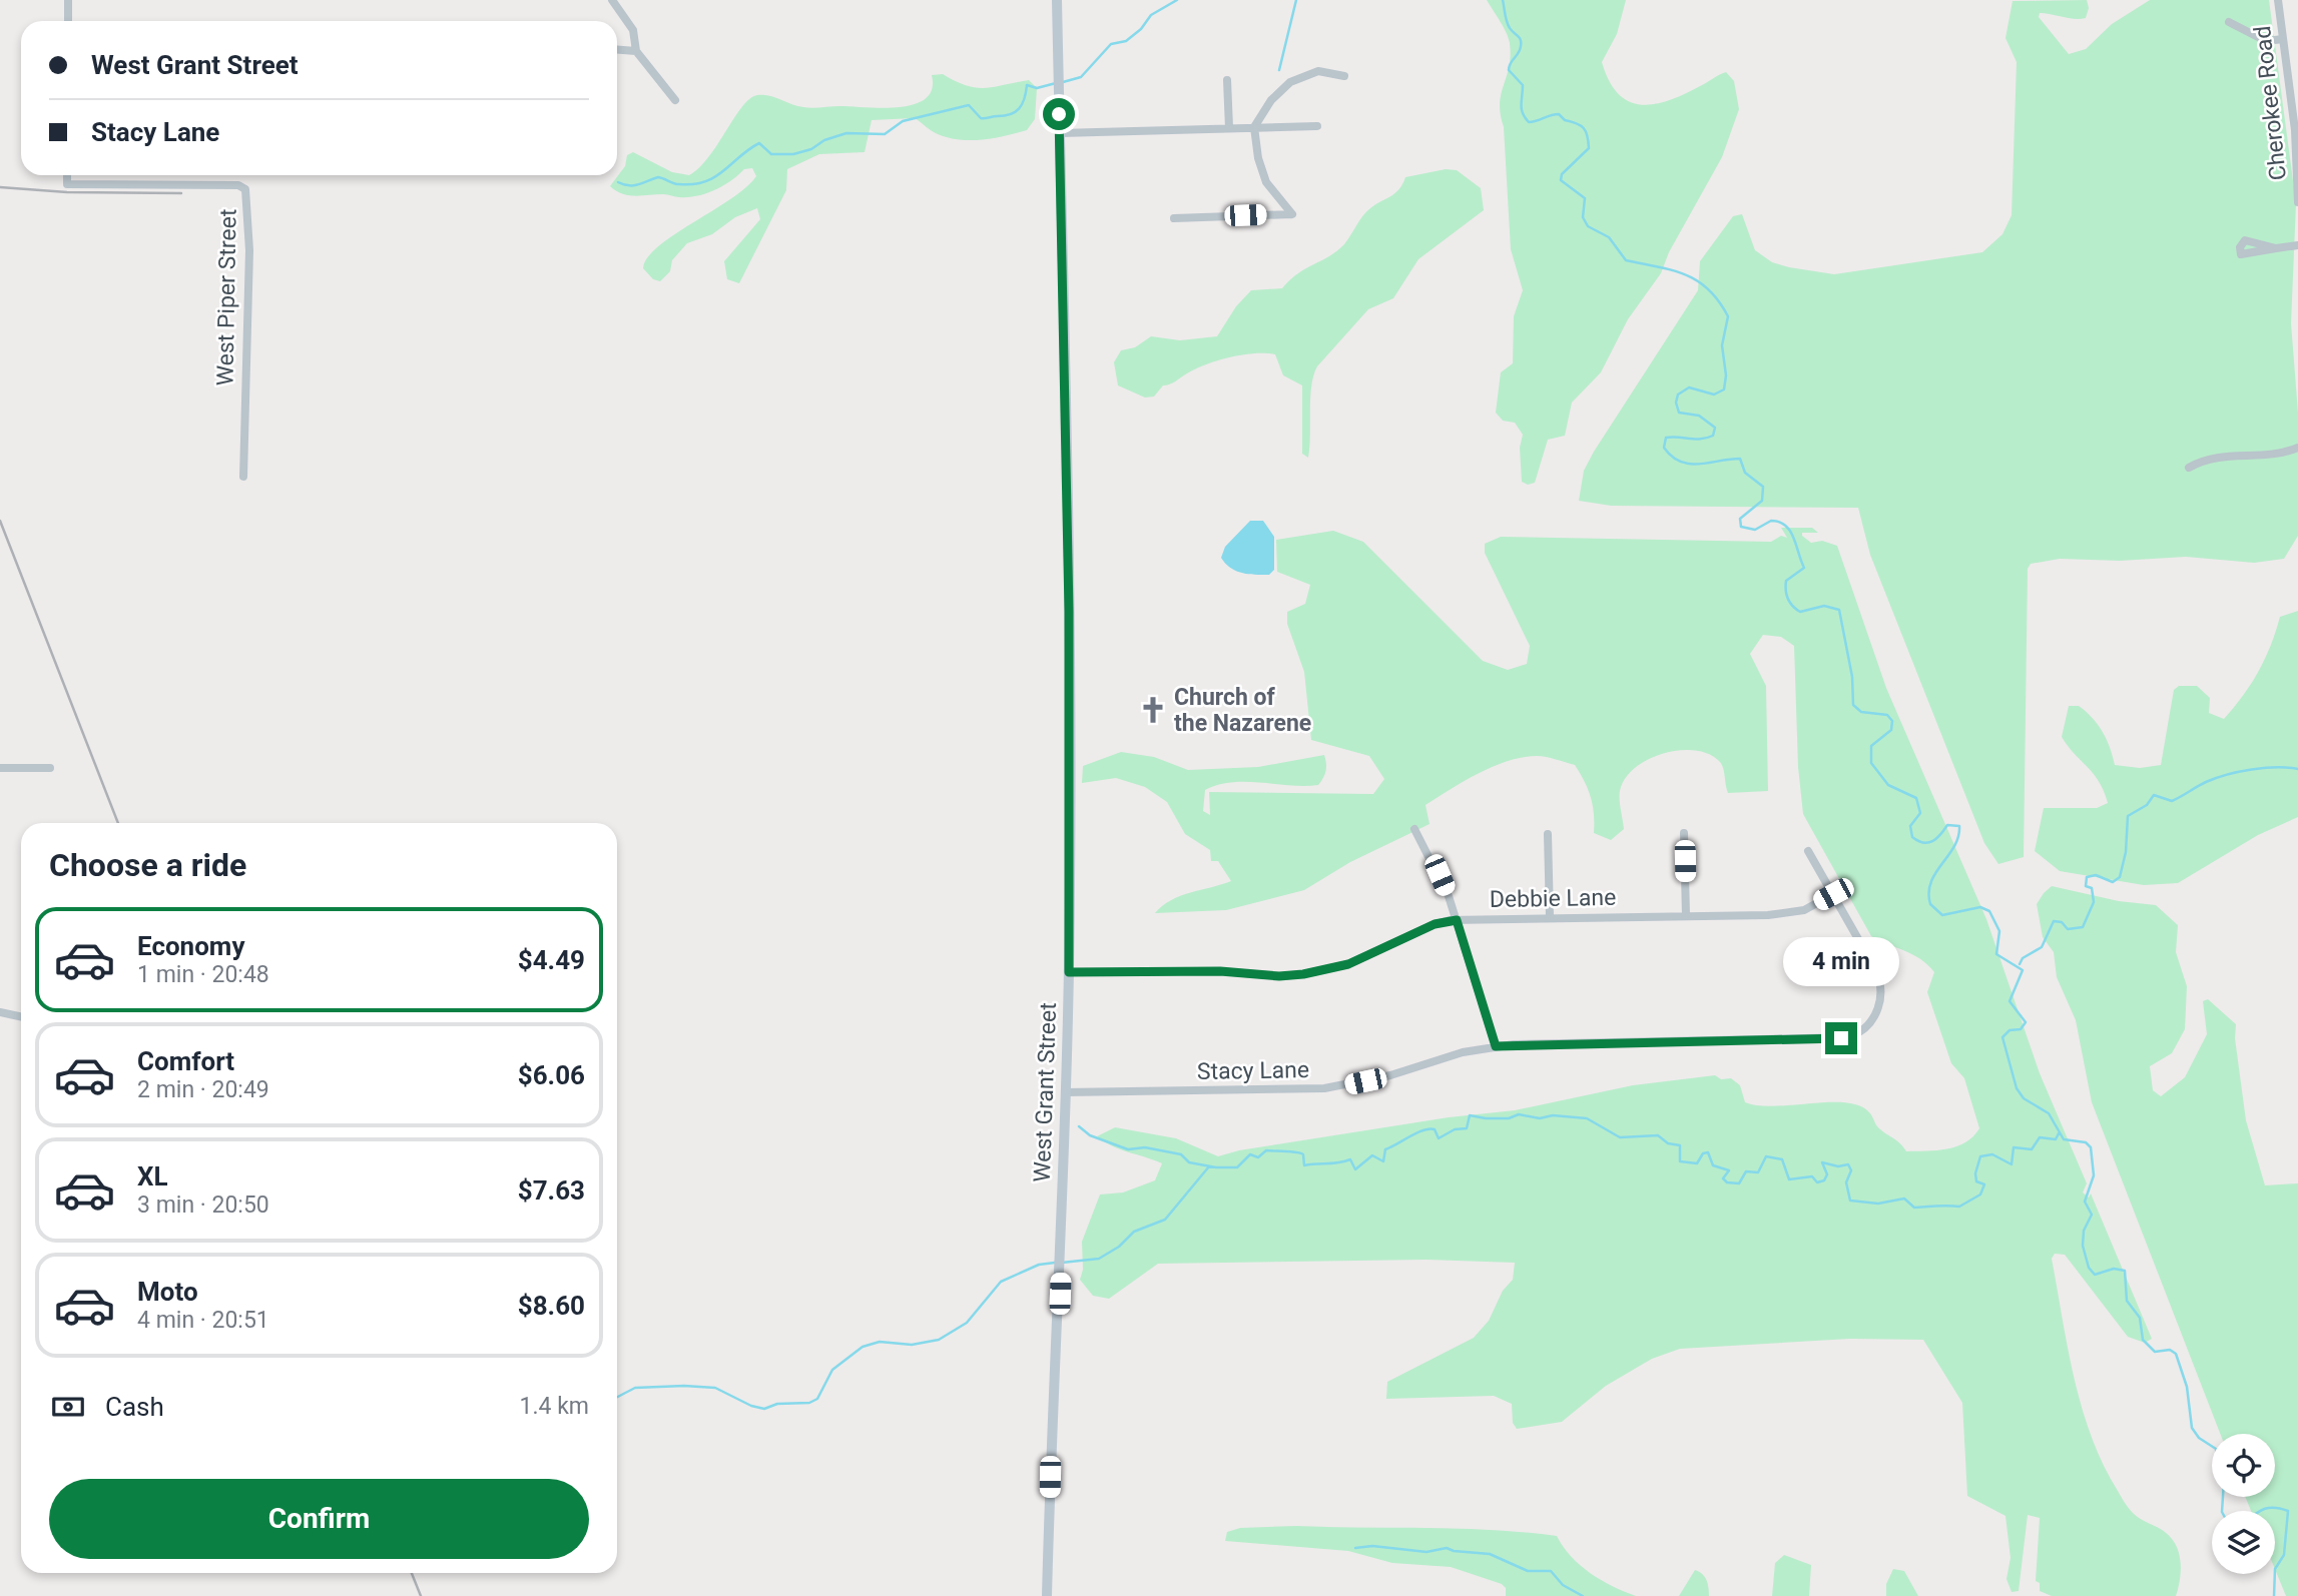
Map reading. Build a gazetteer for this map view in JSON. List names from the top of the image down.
{
  "streets": {
    "main road": ["West Grant Street"],
    "street": [
      "Cherokee Road",
      "West Piper Street",
      "Debbie Lane",
      "Stacy Lane"
    ]
  },
  "crossings": [
    ["Debbie Lane", "Stacy Lane"],
    ["Debbie Lane", "West Grant Street"],
    ["Stacy Lane", "West Grant Street"]
  ],
  "places": {
    "church": ["Church of the Nazarene"]
  },
  "page": {
    "banner": ["West Grant Street", "Stacy Lane"],
    "heading": "Choose a ride",
    "list": [
      {
        "name": "Economy",
        "note": "1 min · 20:48",
        "value": "$4.49"
      },
      {
        "name": "Comfort",
        "note": "2 min · 20:49",
        "value": "$6.06"
      },
      {
        "name": "XL",
        "note": "3 min · 20:50",
        "value": "$7.63"
      },
      {
        "name": "Moto",
        "note": "4 min · 20:51",
        "value": "$8.60"
      }
    ],
    "bubble": "4 min",
    "pay": ["Cash", "1.4 km"],
    "buttons": "Confirm"
  }
}
